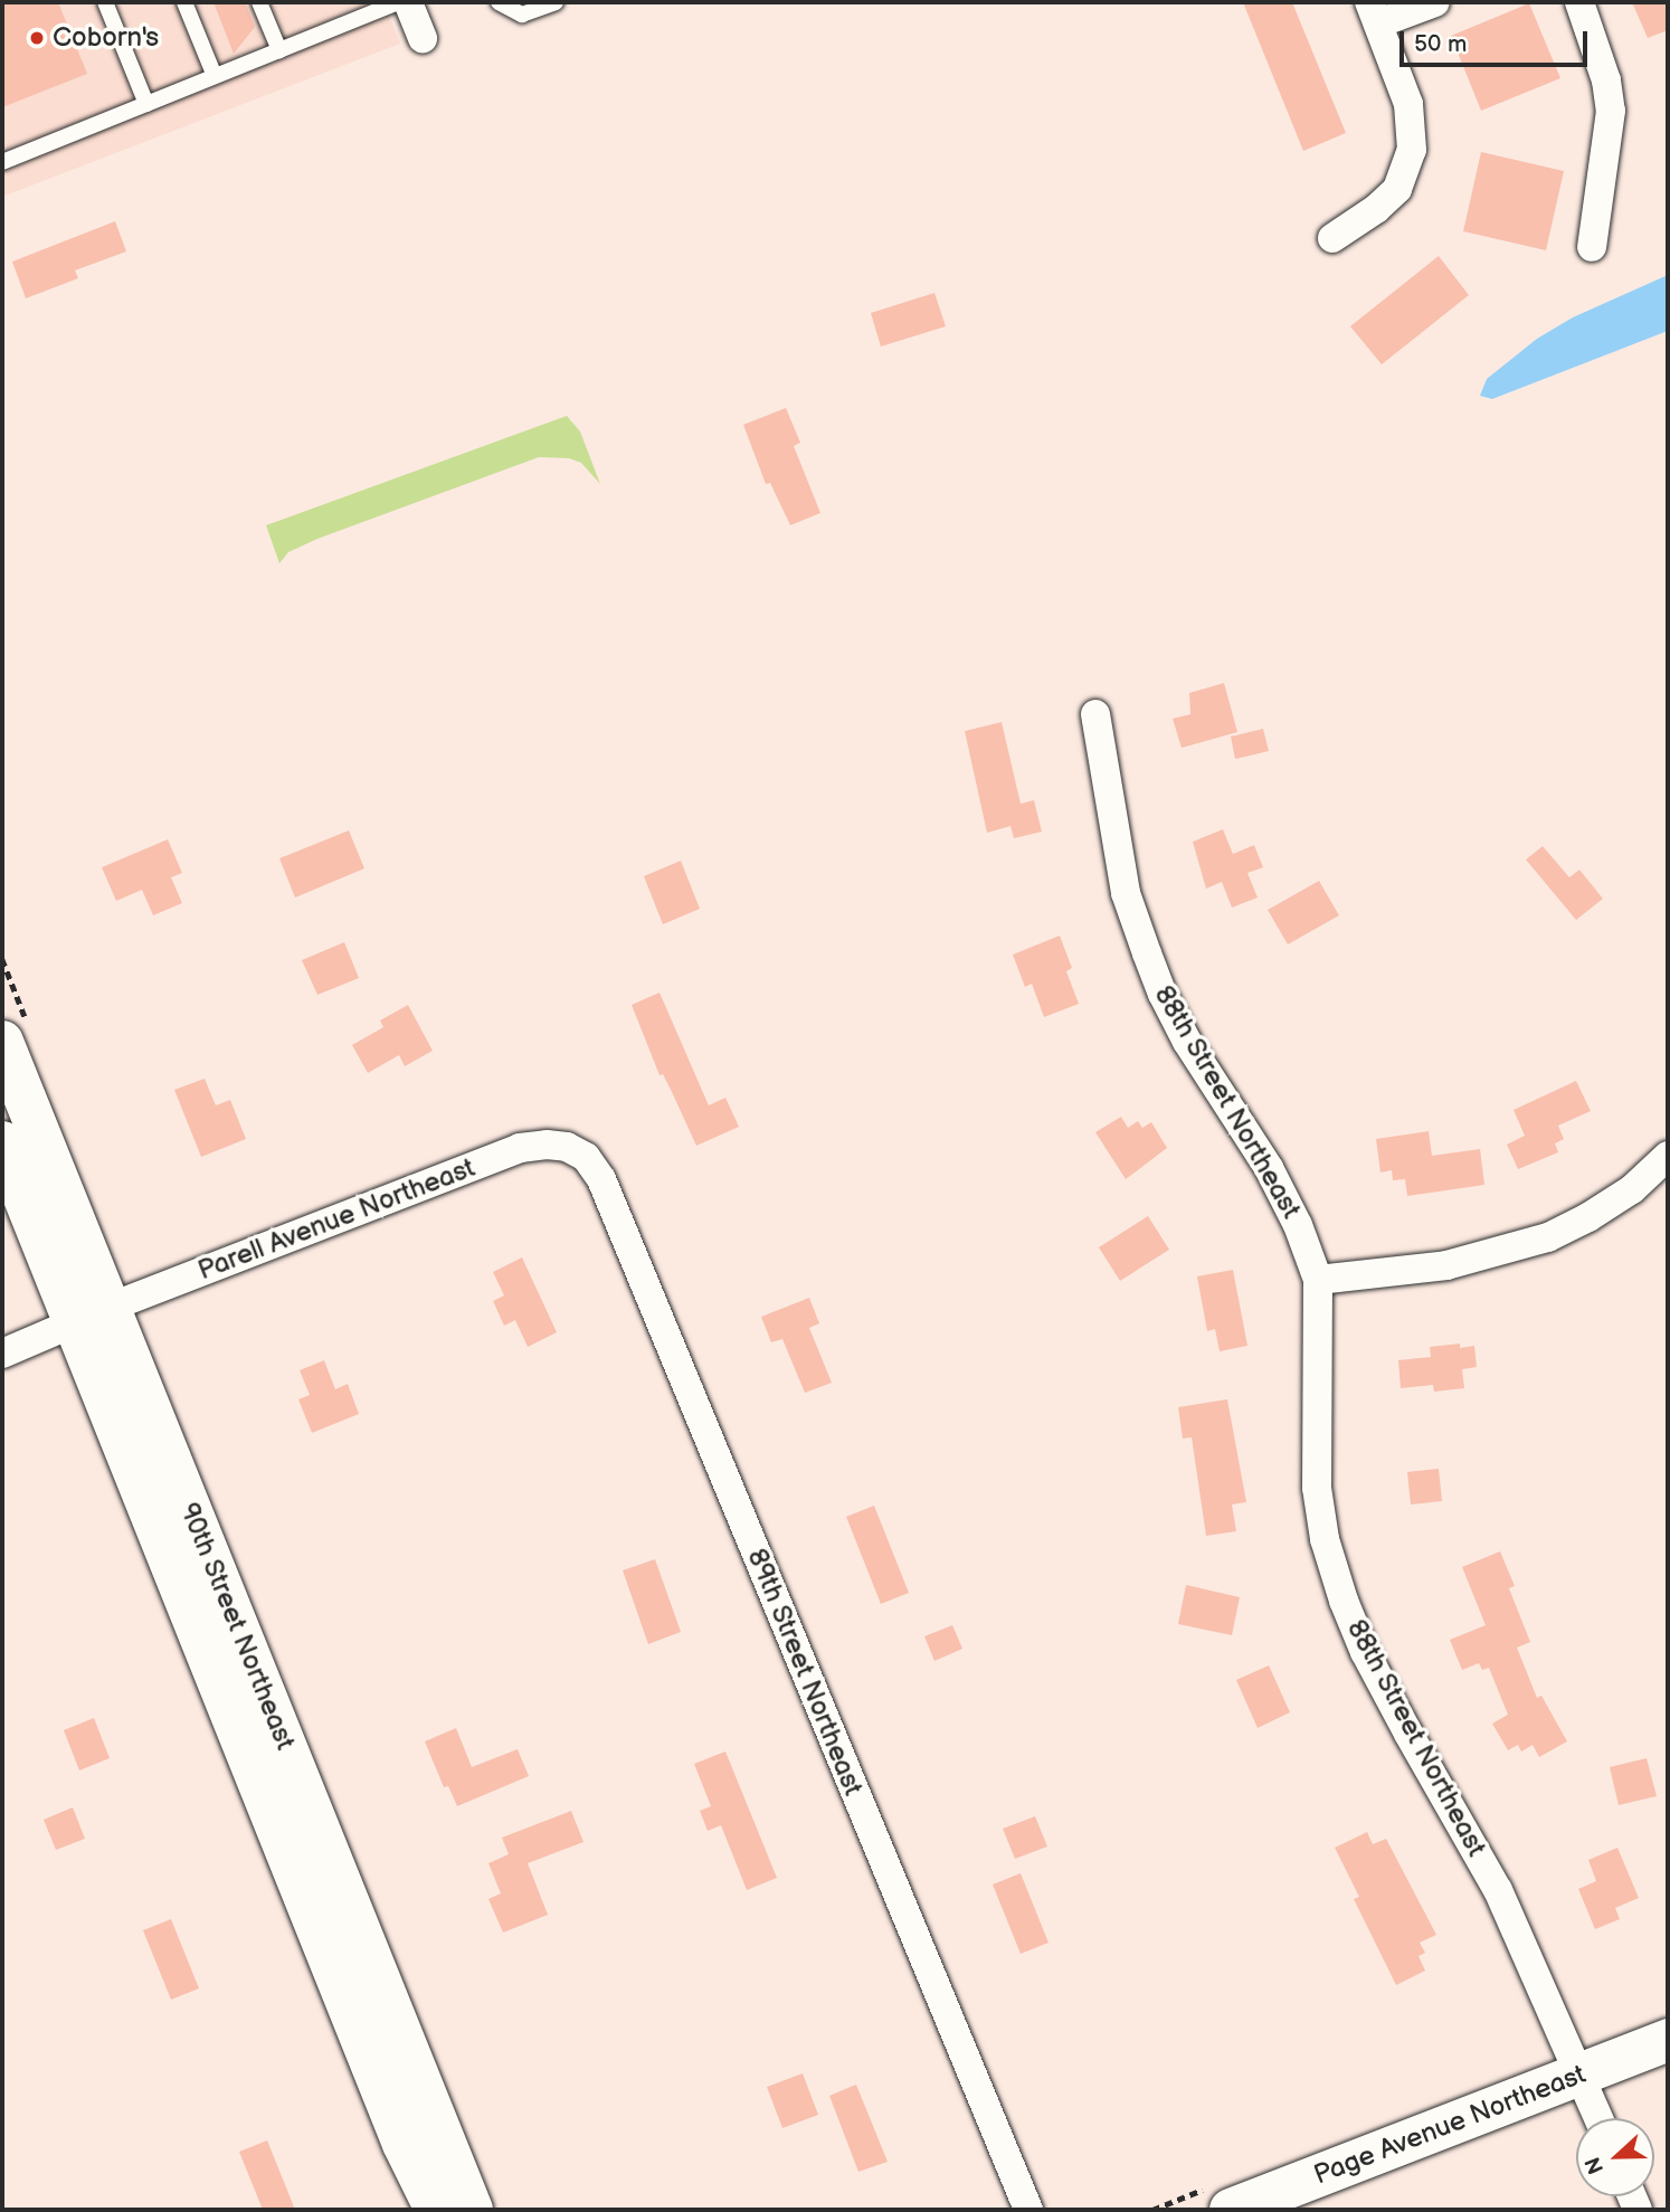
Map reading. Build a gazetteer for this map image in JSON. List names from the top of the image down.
{
  "streets": {
    "main road": ["90th Street Northeast", "Page Avenue Northeast"],
    "street": ["88th Street Northeast", "Parell Avenue Northeast", "89th Street Northeast"]
  },
  "crossings": [
    ["88th Street Northeast", "Page Avenue Northeast"],
    ["Parell Avenue Northeast", "90th Street Northeast"],
    ["Parell Avenue Northeast", "89th Street Northeast"]
  ],
  "places": ["Coborn's"],
  "scale_bar": "50 m",
  "north": "left"
}
